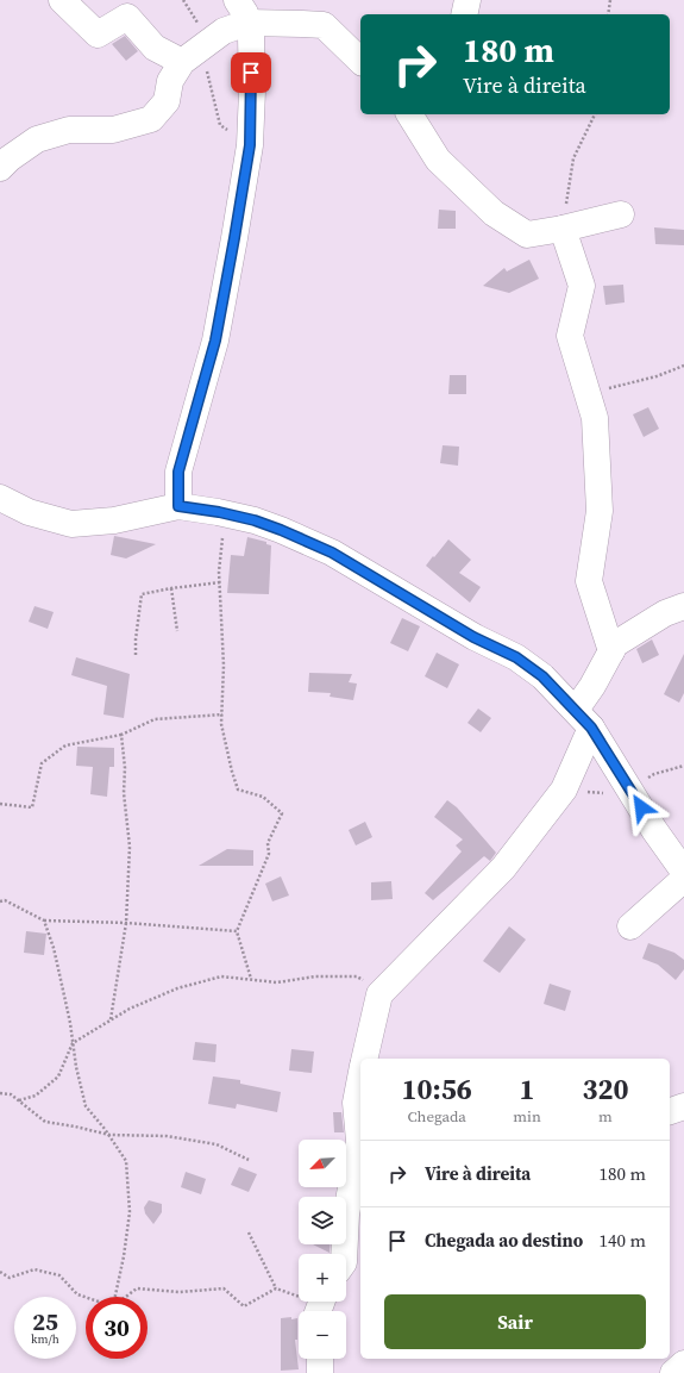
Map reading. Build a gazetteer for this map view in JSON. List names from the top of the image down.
{
  "north": "bottom left",
  "page": {
    "turn": ["180 m", "Vire à direita"],
    "eta": [
      "10:56",
      "Chegada",
      "1",
      "min",
      "320",
      "m"
    ],
    "map_buttons": ["+", "−"],
    "list": [
      {
        "name": "Vire à direita",
        "value": "180 m"
      },
      {
        "name": "Chegada ao destino",
        "value": "140 m"
      }
    ],
    "buttons": "Sair",
    "speed": "25 km/h",
    "limit": "30"
  }
}
